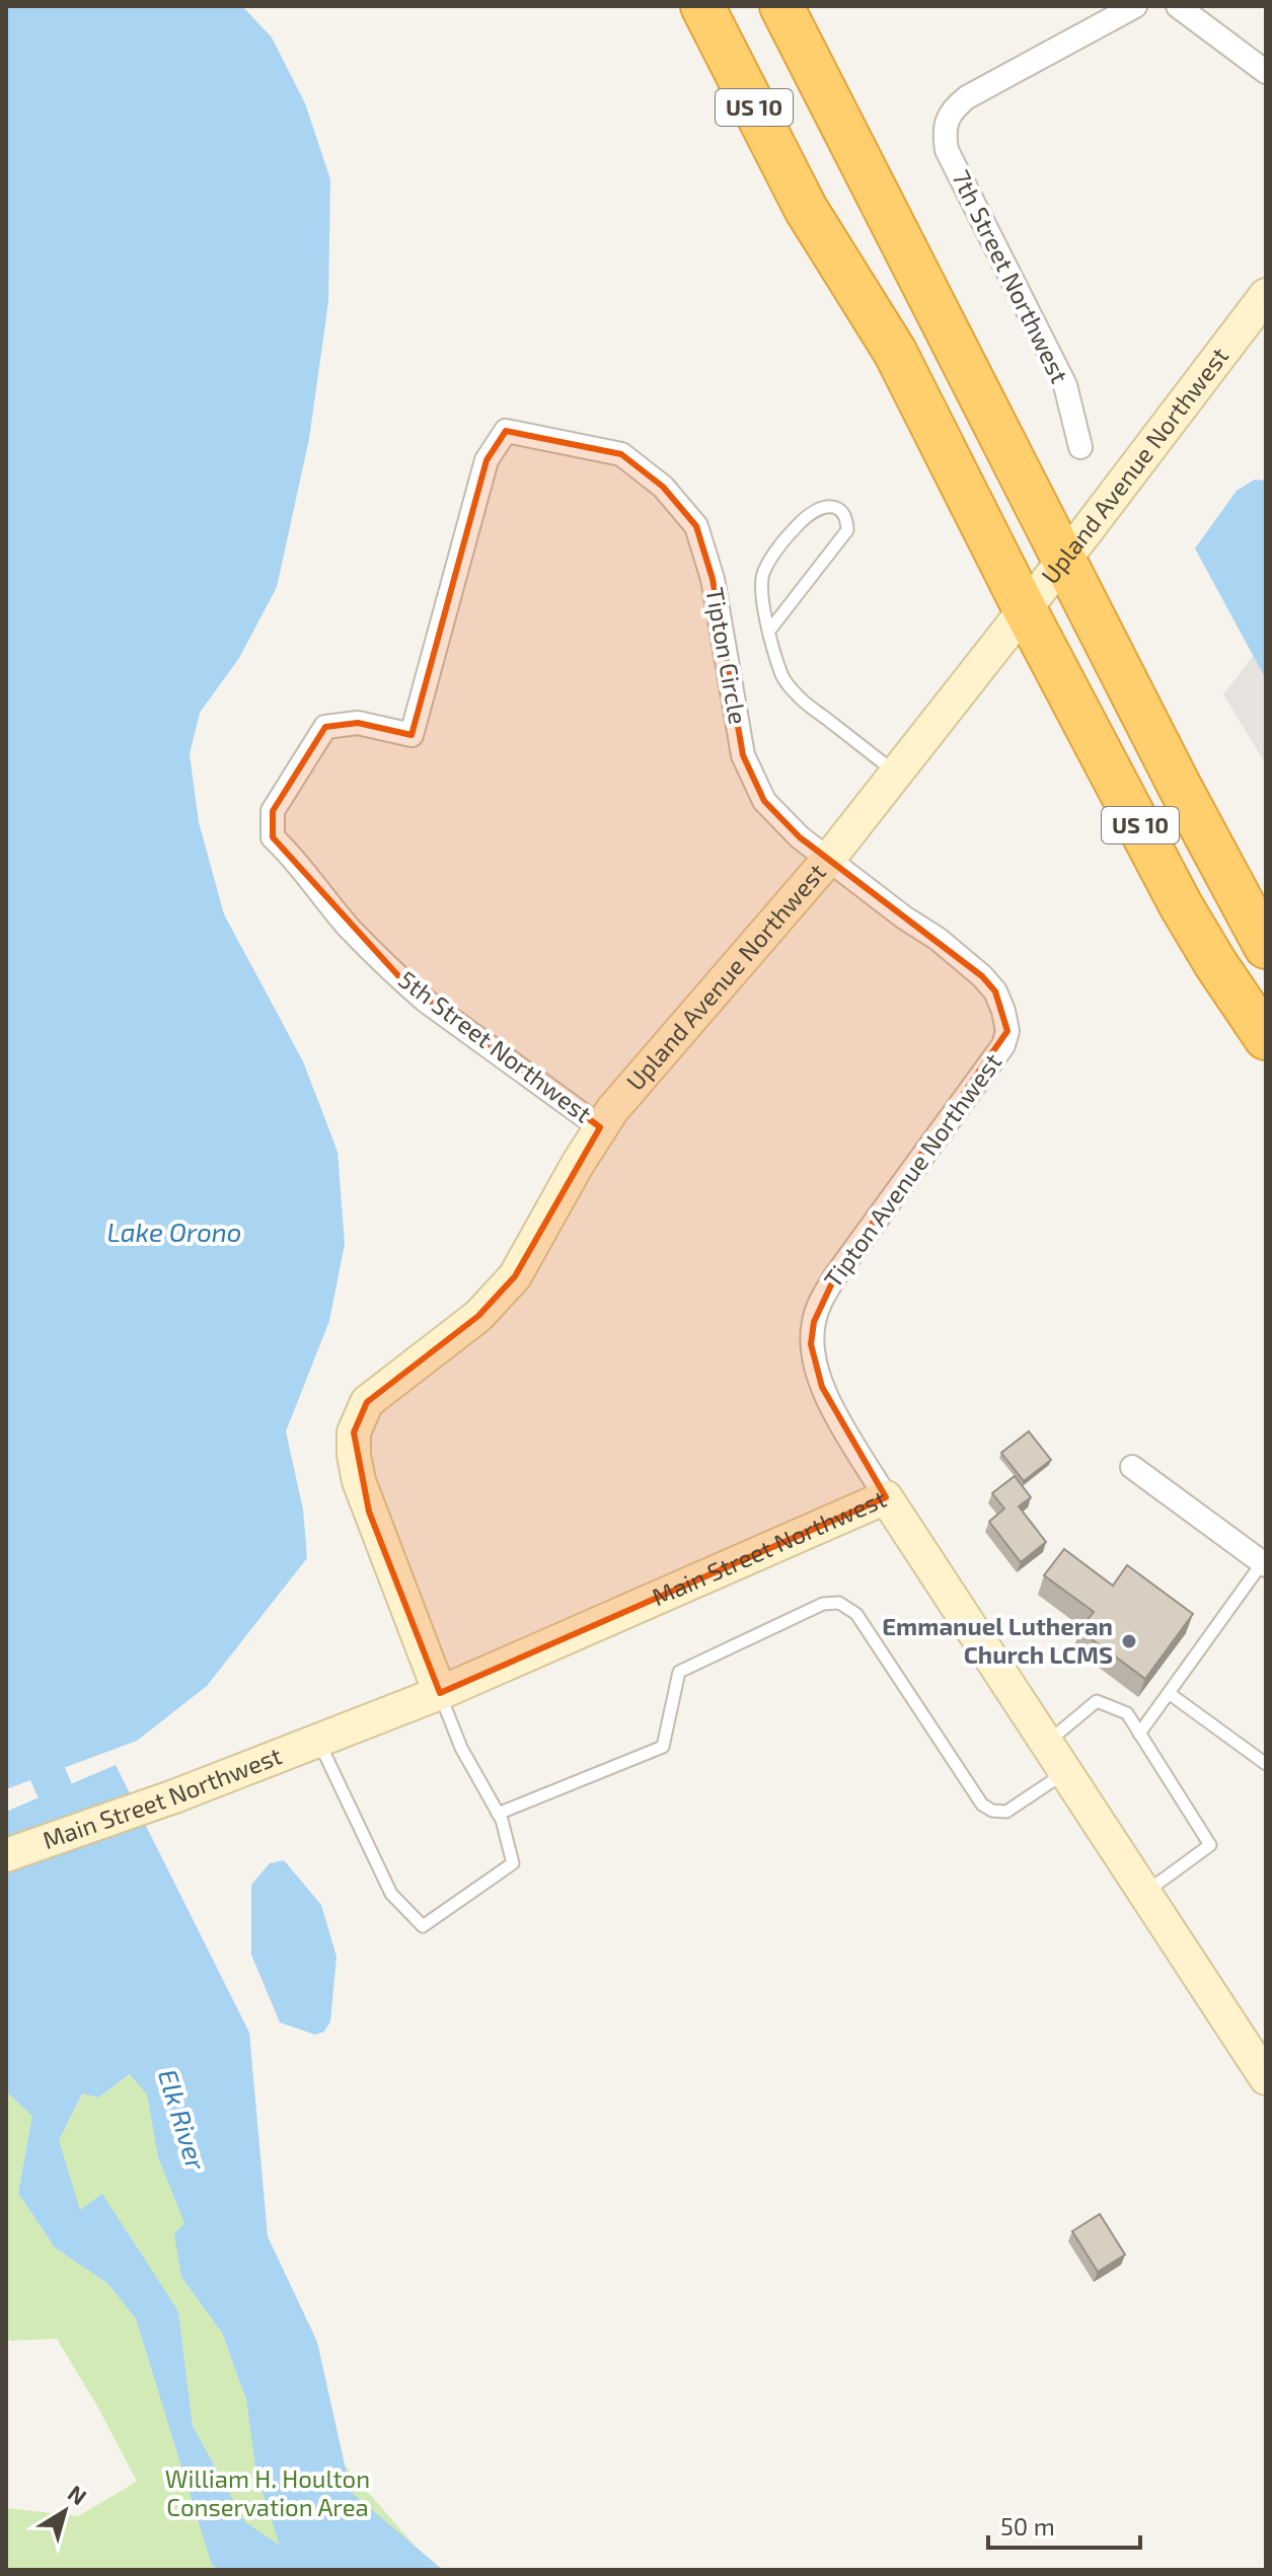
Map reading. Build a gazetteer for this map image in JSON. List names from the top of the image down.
{
  "streets": {
    "highway": ["US 10"],
    "street": [
      "7th Street Northwest",
      "Upland Avenue Northwest",
      "Tipton Circle",
      "5th Street Northwest",
      "Tipton Avenue Northwest",
      "Main Street Northwest"
    ]
  },
  "crossings": [
    ["US 10", "Upland Avenue Northwest"],
    ["Upland Avenue Northwest", "Tipton Circle"],
    ["Upland Avenue Northwest", "5th Street Northwest"],
    ["Upland Avenue Northwest", "Tipton Avenue Northwest"],
    ["Upland Avenue Northwest", "Main Street Northwest"],
    ["Tipton Circle", "5th Street Northwest"],
    ["Tipton Circle", "Tipton Avenue Northwest"],
    ["Tipton Avenue Northwest", "Main Street Northwest"]
  ],
  "water": ["Lake Orono", "Elk River"],
  "parks": ["William H. Houlton Conservation Area"],
  "places": ["Emmanuel Lutheran Church LCMS"],
  "scale_bar": "50 m",
  "north": "top right"
}
